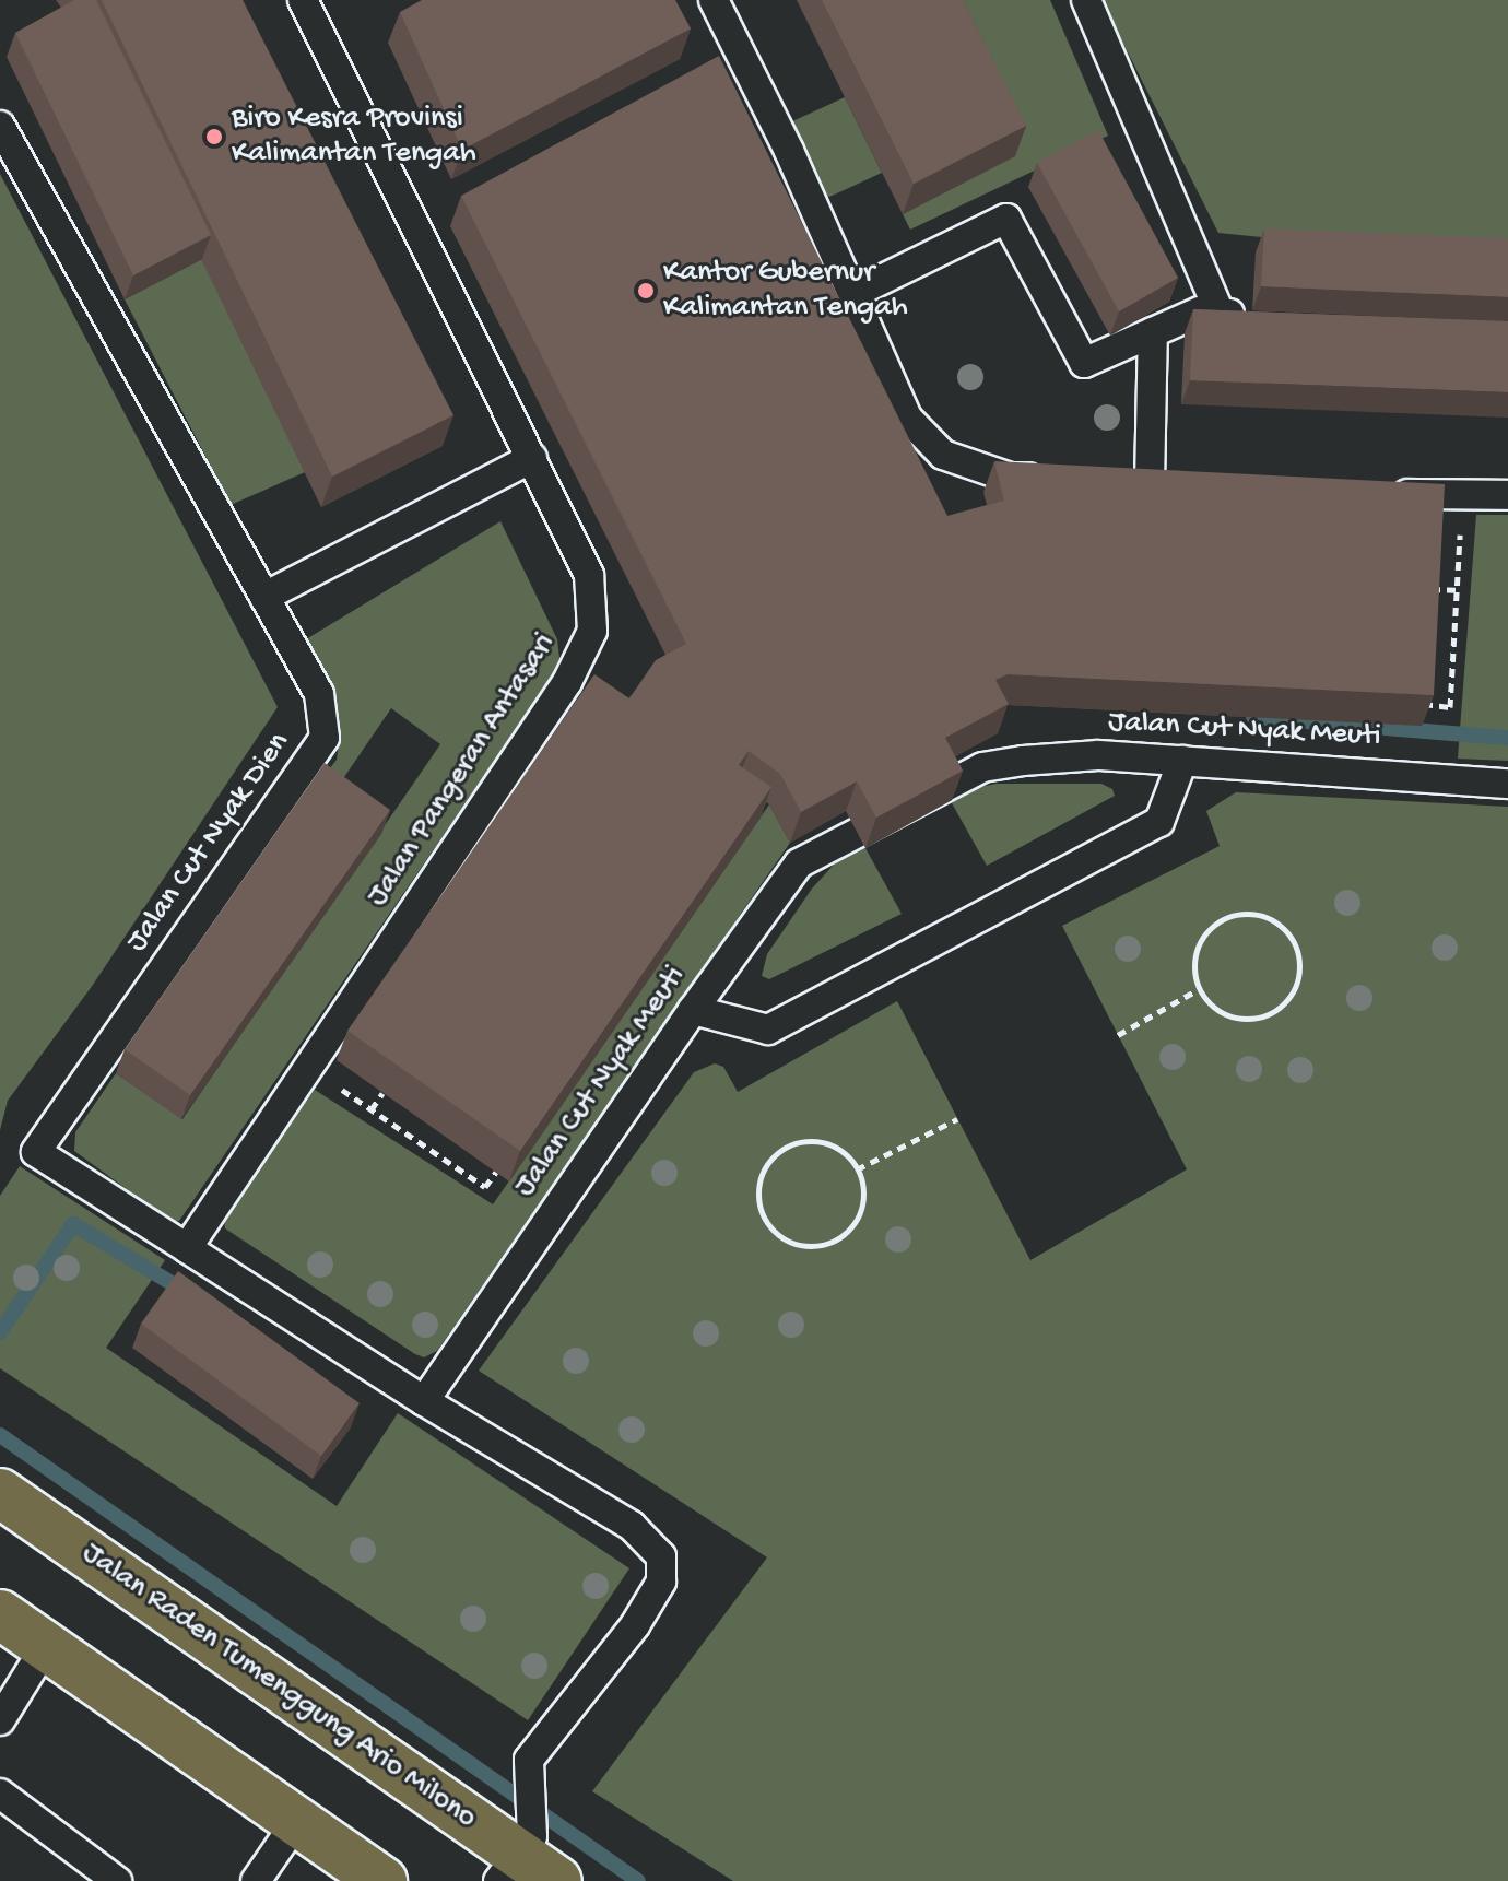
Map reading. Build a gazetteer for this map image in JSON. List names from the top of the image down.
{
  "streets": {
    "highway": ["Jalan Raden Tumenggung Ario Milono"],
    "lane": ["Jalan Cut Nyak Meuti", "Jalan Pangeran Antasari", "Jalan Cut Nyak Dien"]
  },
  "crossings": [
    ["Jalan Pangeran Antasari", "Jalan Cut Nyak Dien"]
  ],
  "places": ["Biro Kesra Provinsi Kalimantan Tengah", "Kantor Gubernur Kalimantan Tengah"]
}
